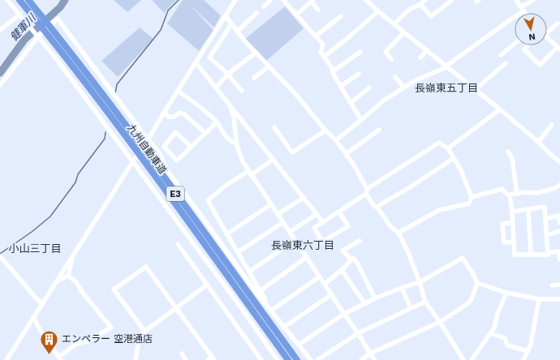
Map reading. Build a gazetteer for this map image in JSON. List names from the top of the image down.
{
  "streets": {
    "highway": ["九州自動車道", "E3"]
  },
  "districts": ["長嶺東五丁目", "長嶺東六丁目", "小山三丁目"],
  "water": ["健軍川"],
  "places": {
    "building": ["エンペラー 空港通店"]
  },
  "north": "bottom"
}
